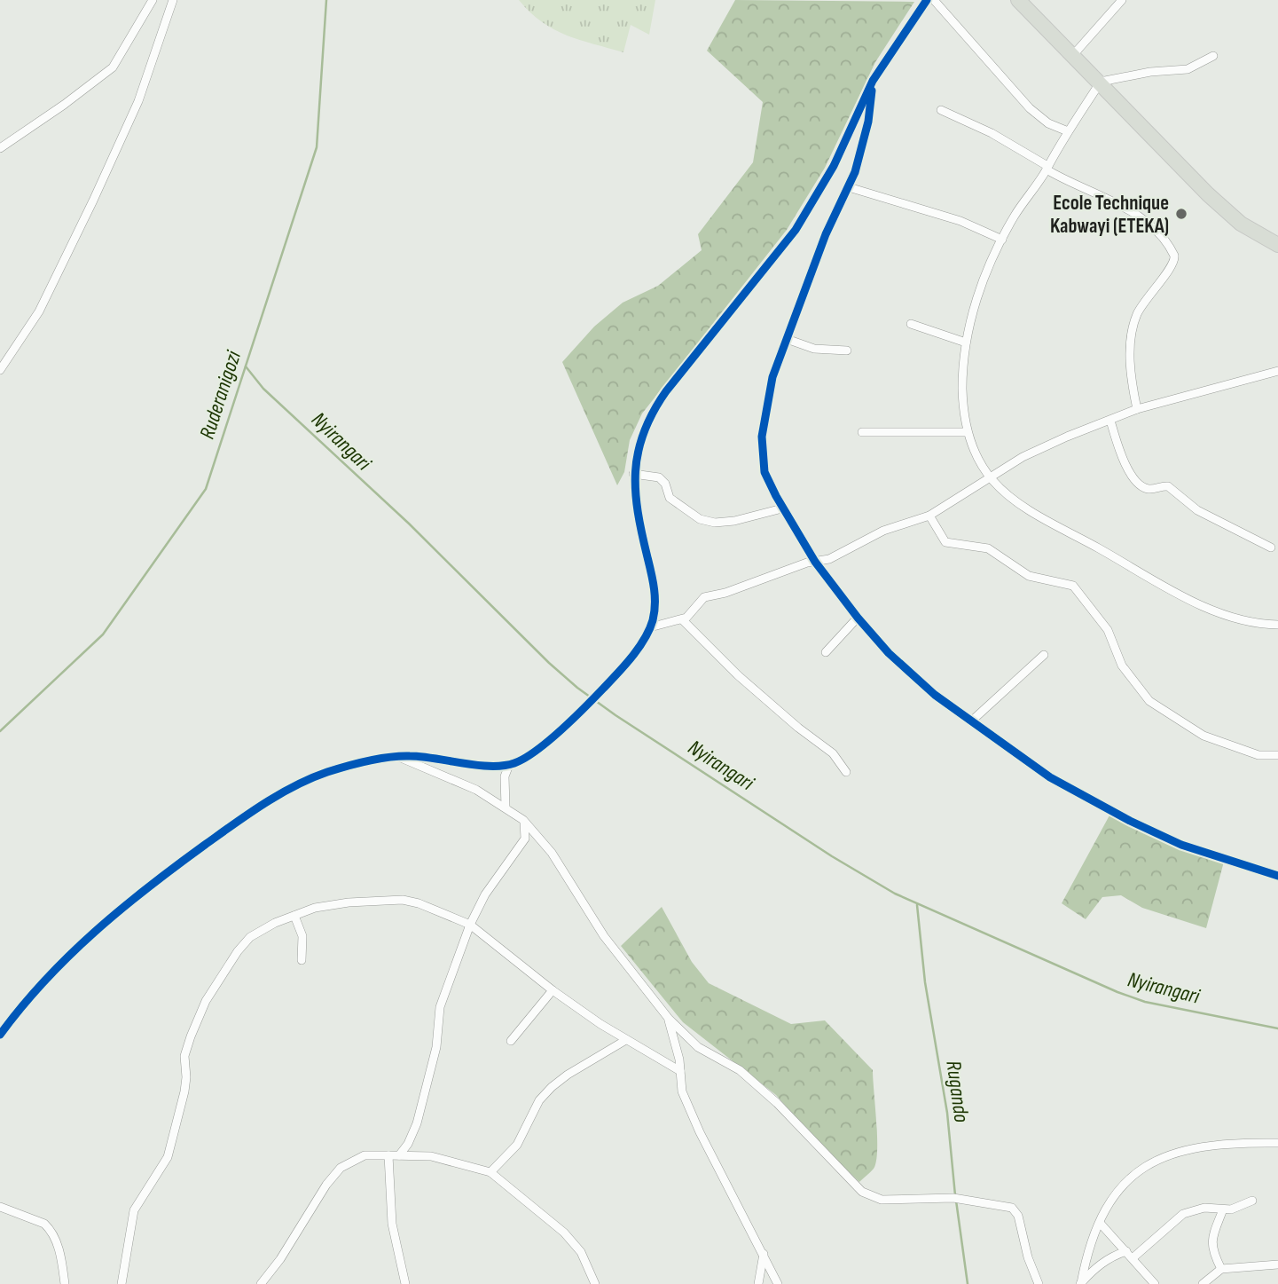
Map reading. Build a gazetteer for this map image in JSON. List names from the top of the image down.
{
  "water": ["Ruderanigozi", "Nyirangari", "Rugando"],
  "places": ["Ecole Technique Kabwayi (ETEKA)"]
}
